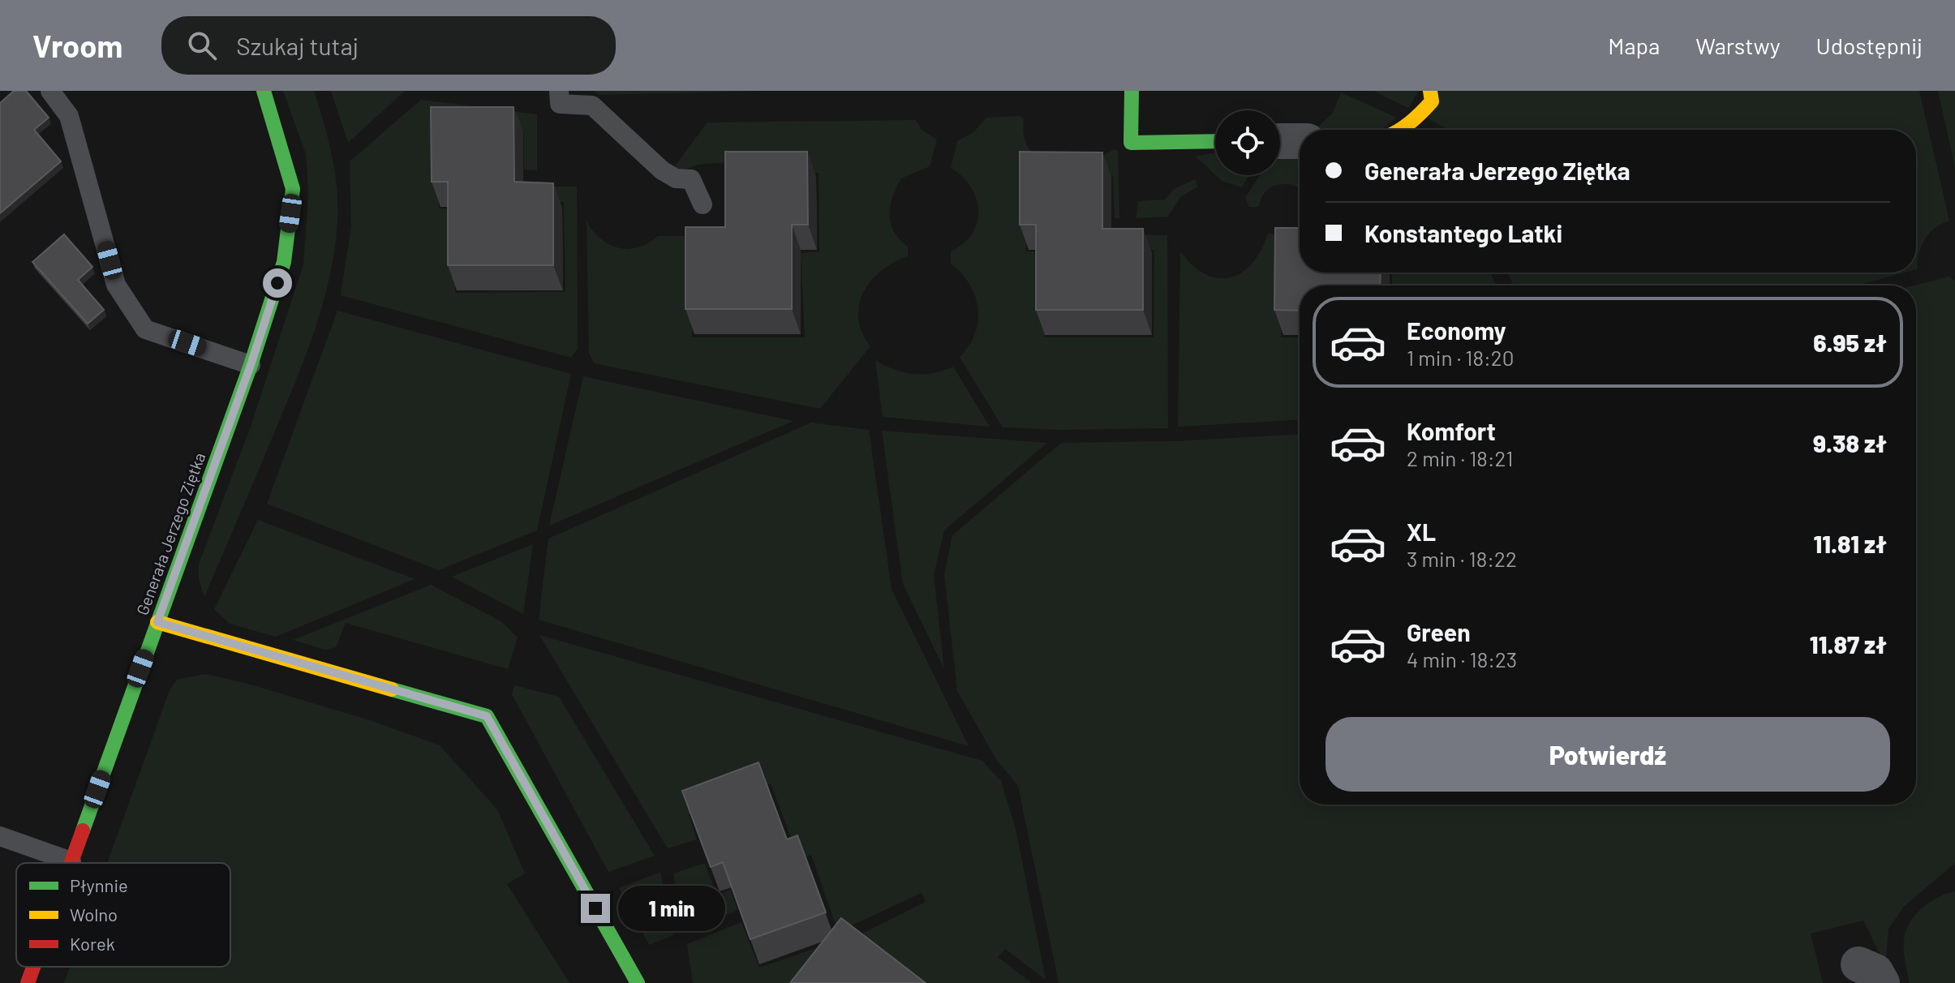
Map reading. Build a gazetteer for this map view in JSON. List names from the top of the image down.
{
  "streets": {
    "street": ["Generała Jerzego Ziętka"]
  },
  "legend": ["Płynnie", "Wolno", "Korek"],
  "page": {
    "header": "Vroom",
    "search": "Szukaj tutaj",
    "nav": ["Mapa", "Warstwy", "Udostępnij"],
    "banner": ["Generała Jerzego Ziętka", "Konstantego Latki"],
    "list": [
      {
        "name": "Economy",
        "note": "1 min · 18:20",
        "value": "6.95 zł"
      },
      {
        "name": "Komfort",
        "note": "2 min · 18:21",
        "value": "9.38 zł"
      },
      {
        "name": "XL",
        "note": "3 min · 18:22",
        "value": "11.81 zł"
      },
      {
        "name": "Green",
        "note": "4 min · 18:23",
        "value": "11.87 zł"
      }
    ],
    "buttons": "Potwierdź",
    "bubble": "1 min"
  }
}
